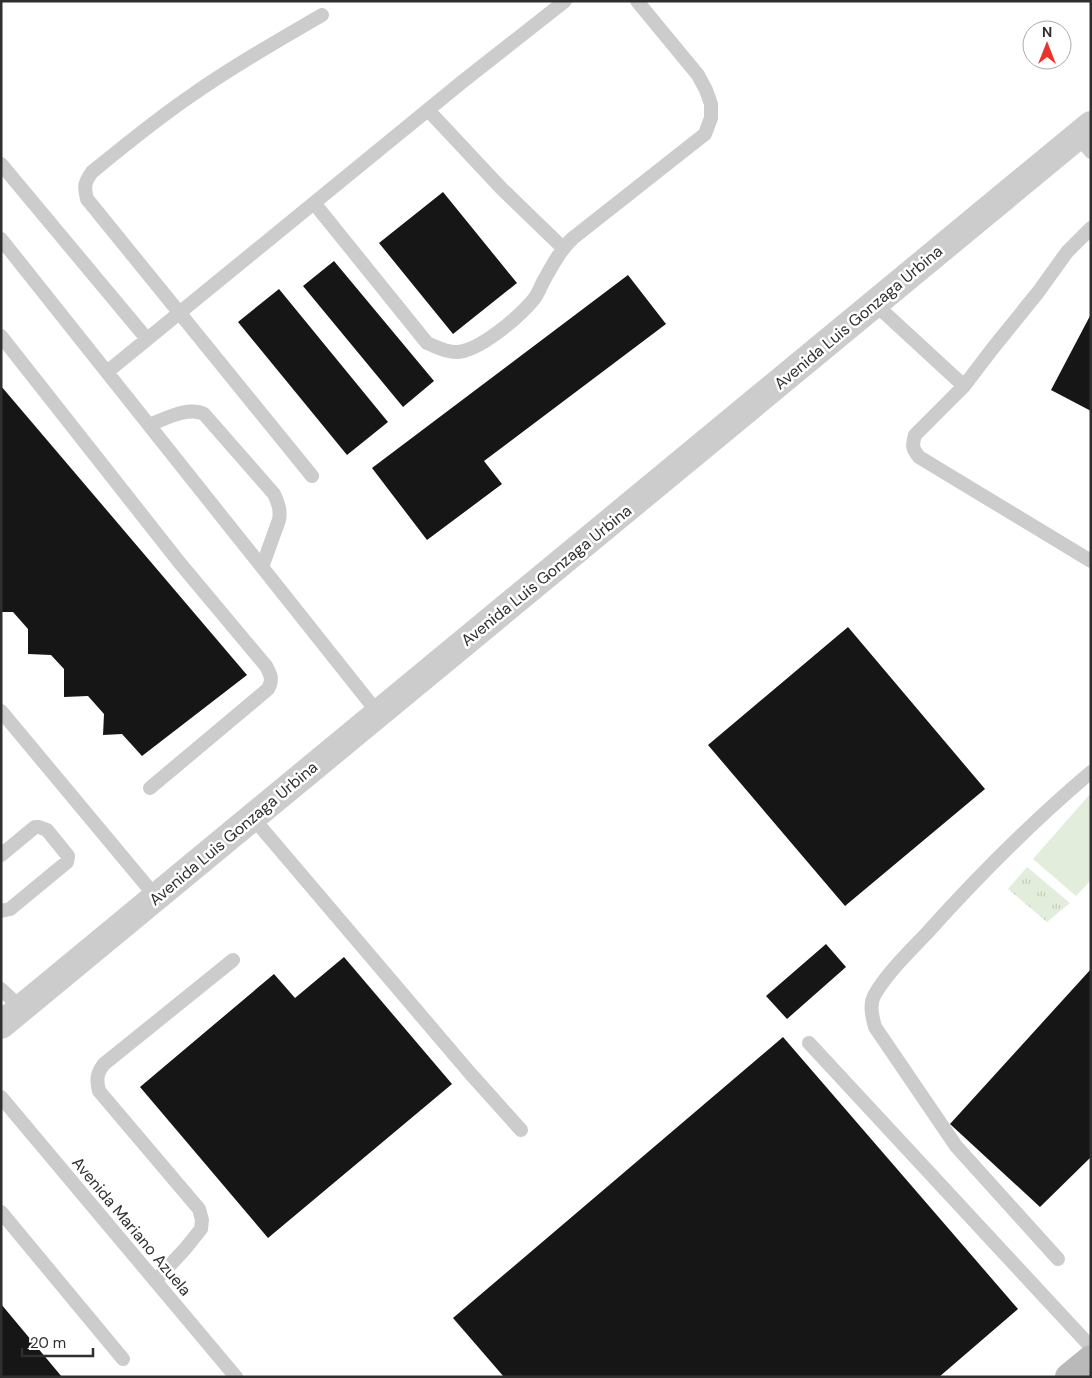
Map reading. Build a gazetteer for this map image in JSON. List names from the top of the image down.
{
  "streets": {
    "street": ["Avenida Luis Gonzaga Urbina"],
    "lane": ["Avenida Mariano Azuela"]
  },
  "scale_bar": "20 m",
  "north": "top"
}
